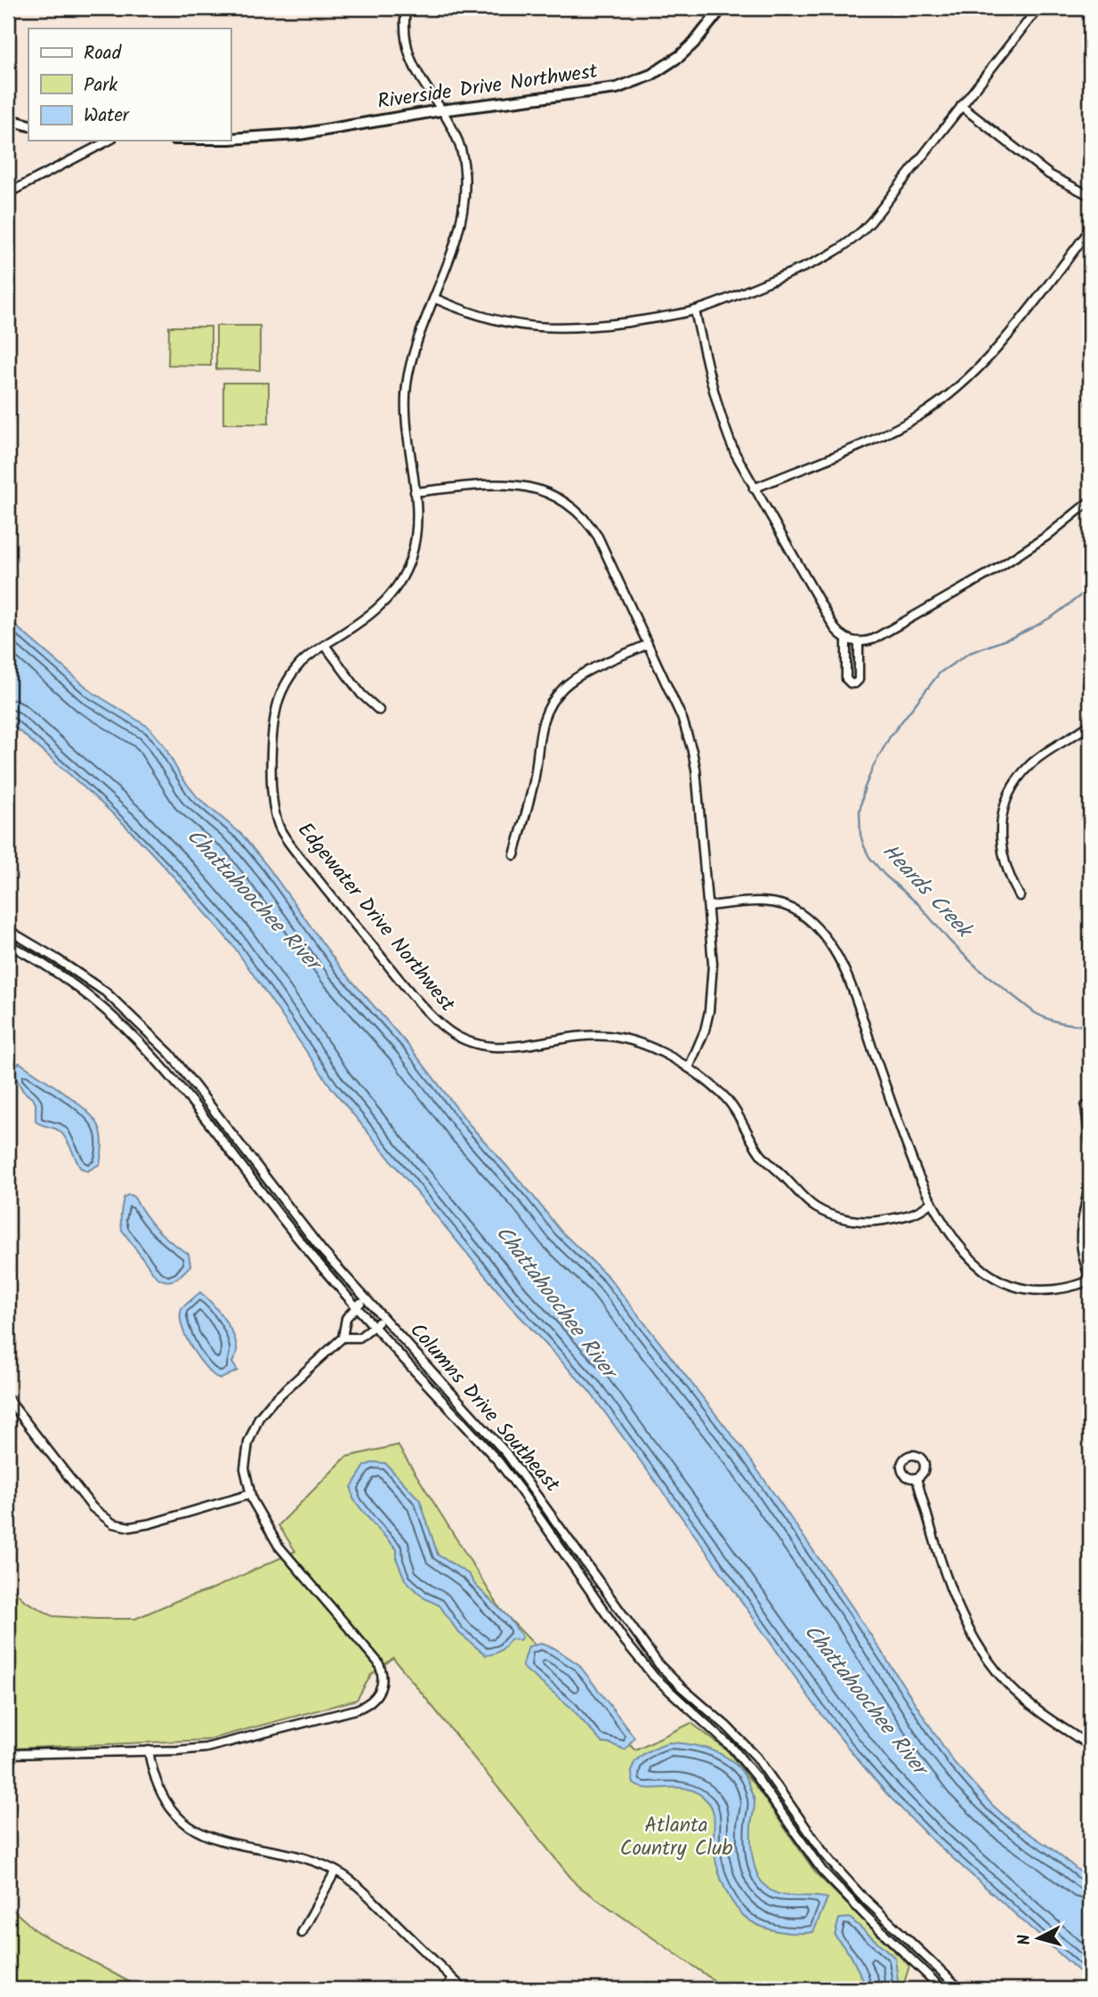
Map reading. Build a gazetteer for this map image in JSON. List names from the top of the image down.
{
  "streets": {
    "street": ["Riverside Drive Northwest", "Edgewater Drive Northwest", "Columns Drive Southeast"]
  },
  "crossings": [
    ["Riverside Drive Northwest", "Edgewater Drive Northwest"]
  ],
  "water": ["Heards Creek", "Chattahoochee River"],
  "parks": ["Atlanta Country Club"],
  "legend": ["Road", "Park", "Water"],
  "north": "left"
}
